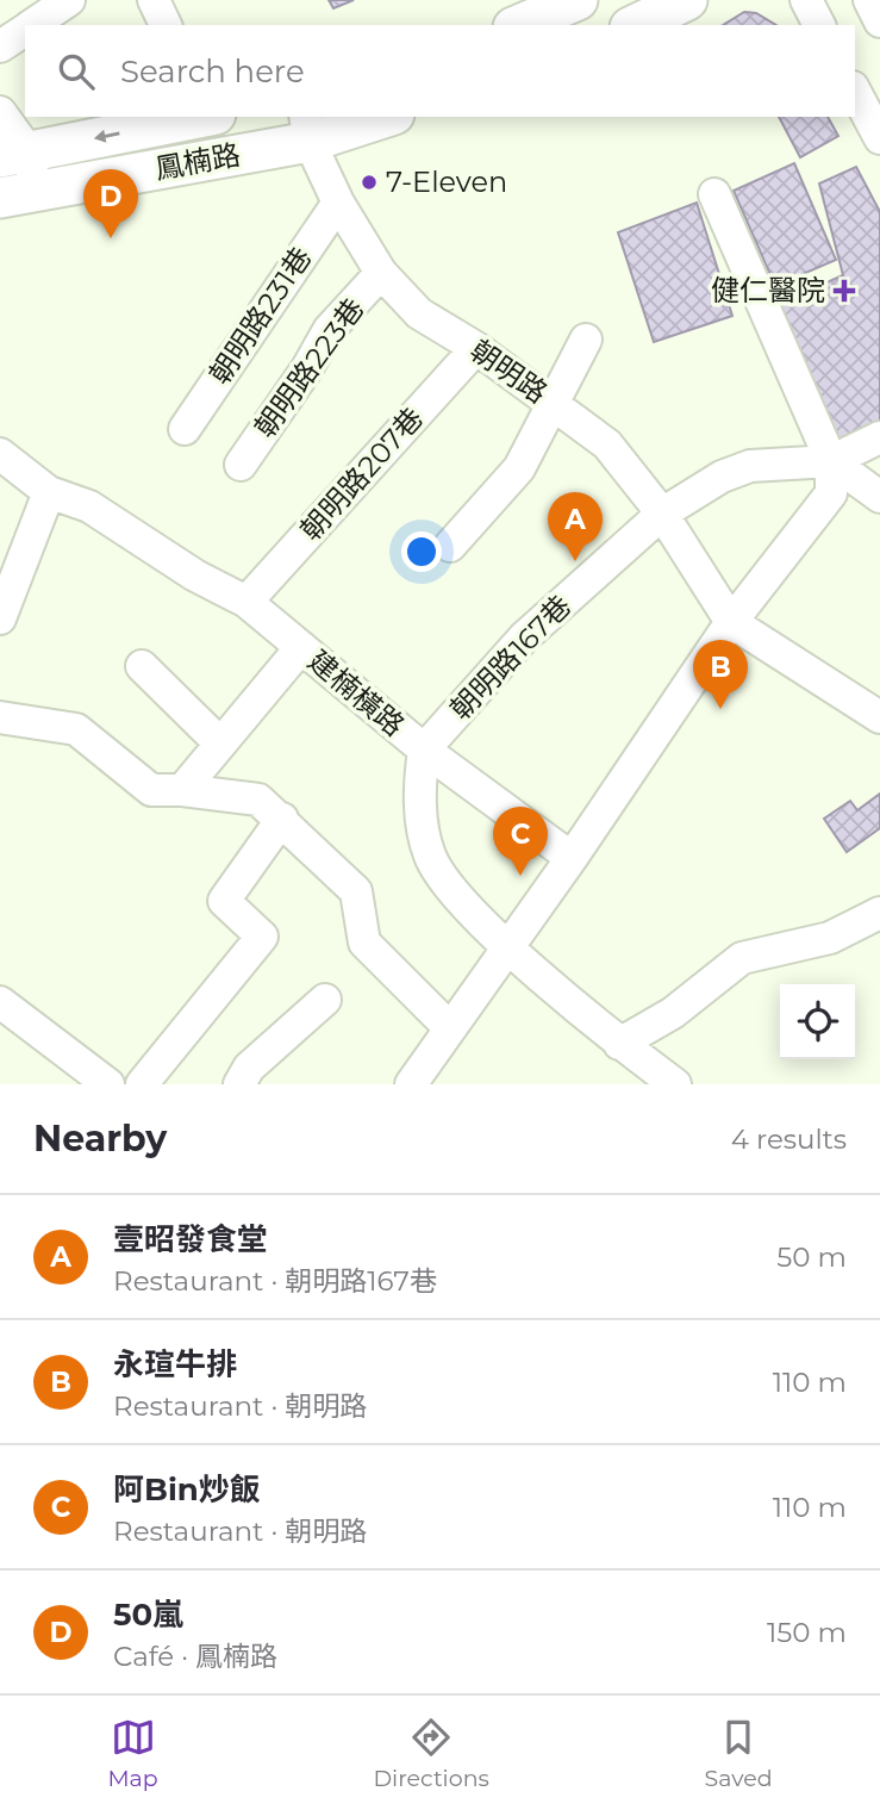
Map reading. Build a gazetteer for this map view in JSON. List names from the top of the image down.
{
  "streets": {
    "main road": ["鳳楠路"],
    "street": [
      "朝明路231巷",
      "朝明路223巷",
      "朝明路",
      "朝明路207巷",
      "朝明路167巷",
      "建楠橫路"
    ]
  },
  "crossings": [
    ["鳳楠路", "朝明路"],
    ["朝明路231巷", "朝明路"],
    ["朝明路223巷", "朝明路"],
    ["朝明路", "朝明路207巷"],
    ["朝明路", "朝明路167巷"],
    ["朝明路207巷", "建楠橫路"],
    ["朝明路167巷", "建楠橫路"]
  ],
  "places": {
    "other": ["7-Eleven"],
    "health": ["健仁醫院"]
  },
  "page": {
    "search": "Search here",
    "pins": [
      "D",
      "A",
      "B",
      "C"
    ],
    "heading": ["Nearby", "4 results"],
    "list": [
      {
        "mark": "A",
        "name": "壹昭發食堂",
        "note": "Restaurant · 朝明路167巷",
        "value": "50 m"
      },
      {
        "mark": "B",
        "name": "永瑄牛排",
        "note": "Restaurant · 朝明路",
        "value": "110 m"
      },
      {
        "mark": "C",
        "name": "阿Bin炒飯",
        "note": "Restaurant · 朝明路",
        "value": "110 m"
      },
      {
        "mark": "D",
        "name": "50嵐",
        "note": "Café · 鳳楠路",
        "value": "150 m"
      }
    ],
    "nav": ["Map", "Directions", "Saved"]
  }
}
